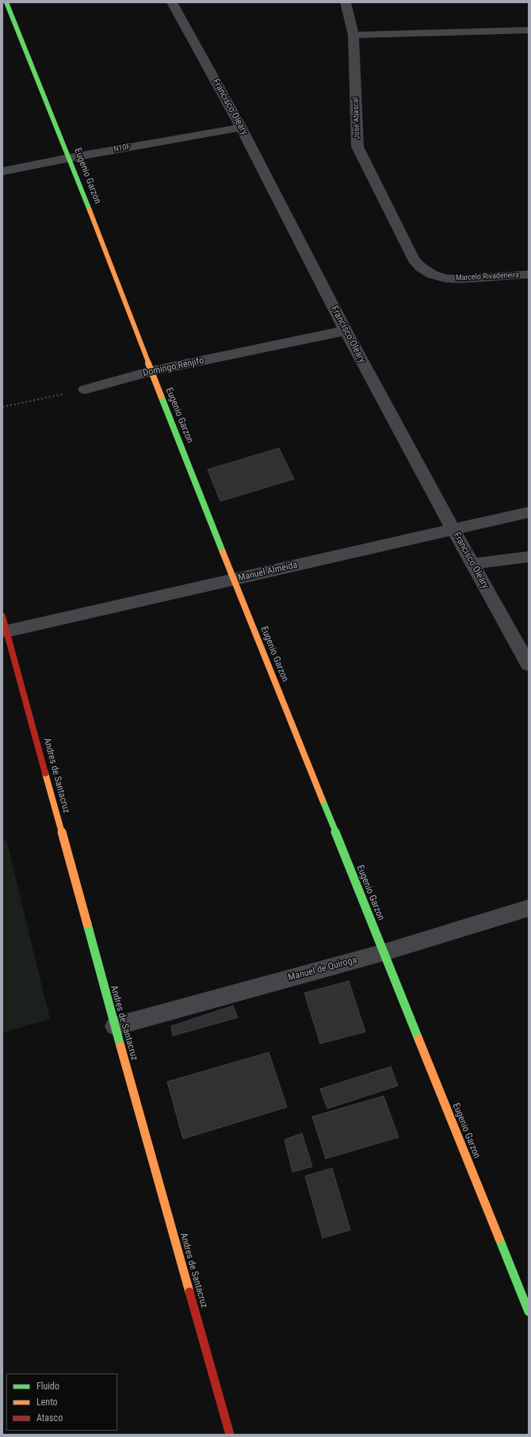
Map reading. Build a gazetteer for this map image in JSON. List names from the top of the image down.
{
  "streets": {
    "street": [
      "Francisco Oleary",
      "José Abascal",
      "N10F",
      "Eugenio Garzon",
      "Marcelo Rivadeneira",
      "Domingo Renjifo",
      "Manuel Almeida",
      "Andres de Santacruz",
      "Manuel de Quiroga"
    ]
  },
  "crossings": [
    ["Francisco Oleary", "N10F"],
    ["Francisco Oleary", "Domingo Renjifo"],
    ["Francisco Oleary", "Manuel Almeida"],
    ["José Abascal", "Marcelo Rivadeneira"],
    ["N10F", "Eugenio Garzon"],
    ["Eugenio Garzon", "Domingo Renjifo"],
    ["Eugenio Garzon", "Manuel Almeida"],
    ["Eugenio Garzon", "Manuel de Quiroga"],
    ["Manuel Almeida", "Andres de Santacruz"],
    ["Andres de Santacruz", "Manuel de Quiroga"]
  ],
  "legend": ["Fluido", "Lento", "Atasco"]
}
